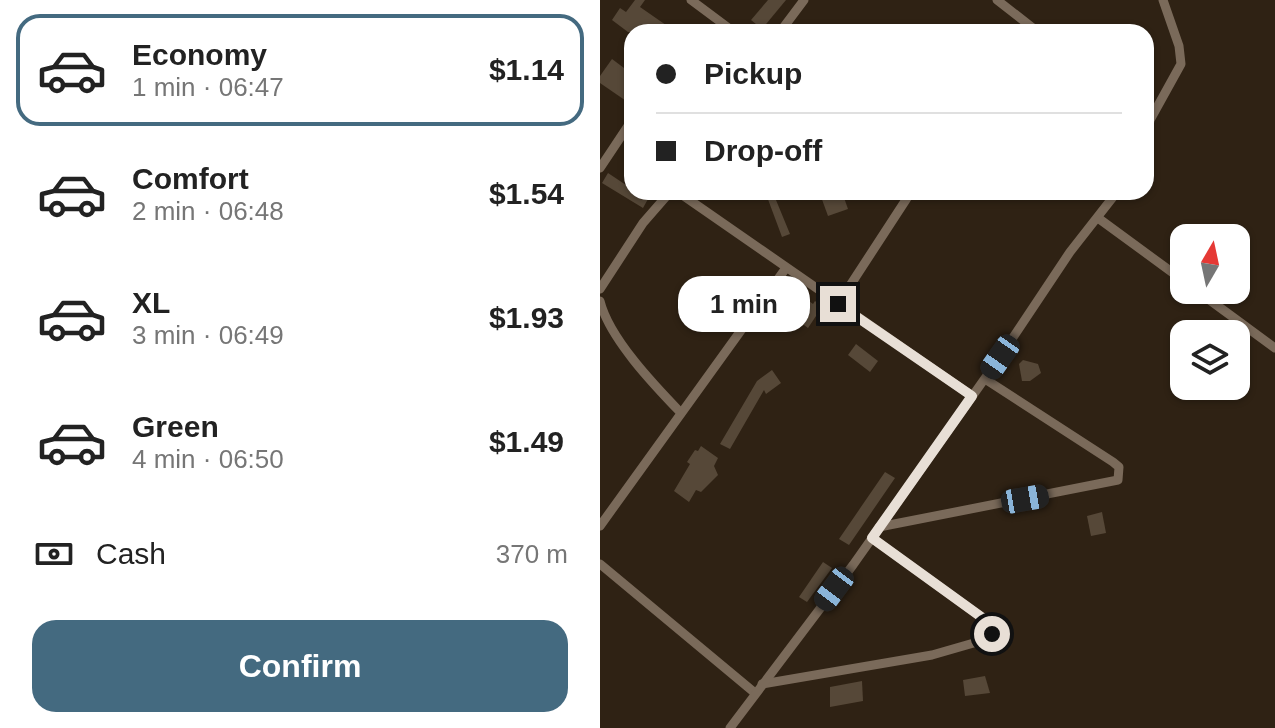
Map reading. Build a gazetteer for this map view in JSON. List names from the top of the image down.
{
  "north": "top",
  "page": {
    "list": [
      {
        "name": "Economy",
        "note": "1 min · 06:47",
        "value": "$1.14"
      },
      {
        "name": "Comfort",
        "note": "2 min · 06:48",
        "value": "$1.54"
      },
      {
        "name": "XL",
        "note": "3 min · 06:49",
        "value": "$1.93"
      },
      {
        "name": "Green",
        "note": "4 min · 06:50",
        "value": "$1.49"
      }
    ],
    "banner": ["Pickup", "Drop-off"],
    "bubble": "1 min",
    "pay": ["Cash", "370 m"],
    "buttons": "Confirm"
  }
}
